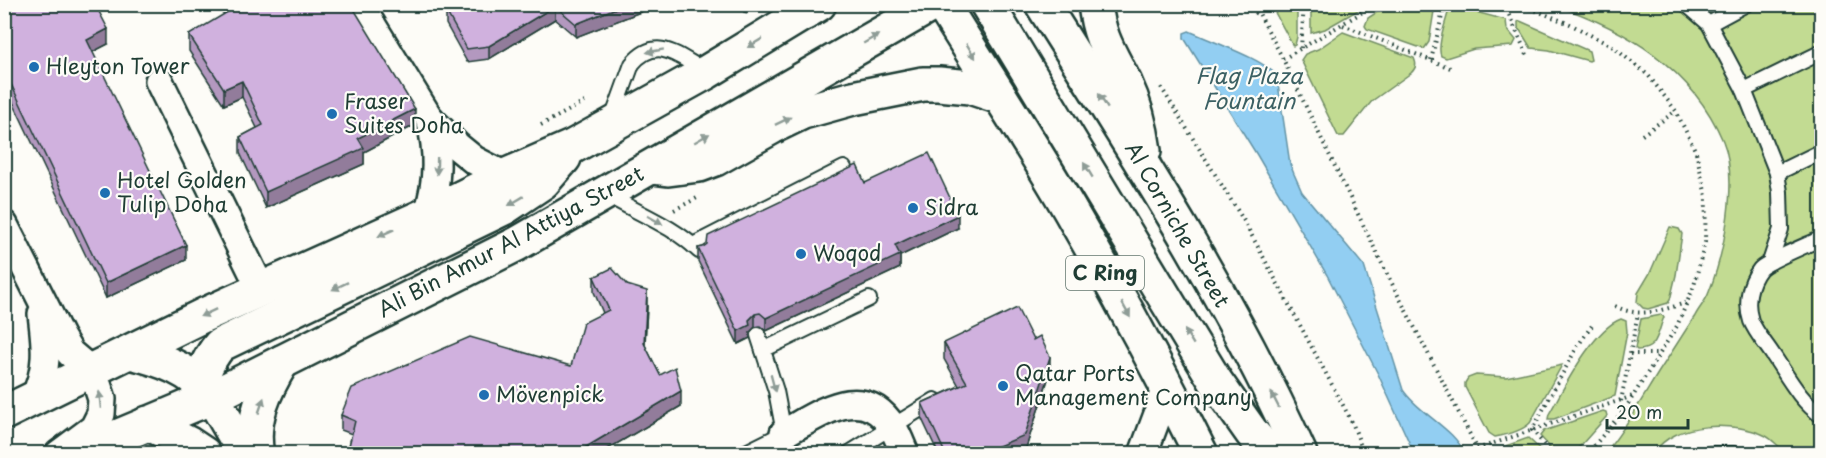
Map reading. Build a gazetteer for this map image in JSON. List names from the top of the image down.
{
  "streets": {
    "main road": ["Al Corniche Street", "Ali Bin Amur Al Attiya Street", "C Ring"]
  },
  "water": ["Flag Plaza Fountain"],
  "places": [
    "Hleyton Tower",
    "Fraser Suites Doha",
    "Hotel Golden Tulip Doha",
    "Sidra",
    "Woqod",
    "Qatar Ports Management Company",
    "Mövenpick"
  ],
  "scale_bar": "20 m"
}
